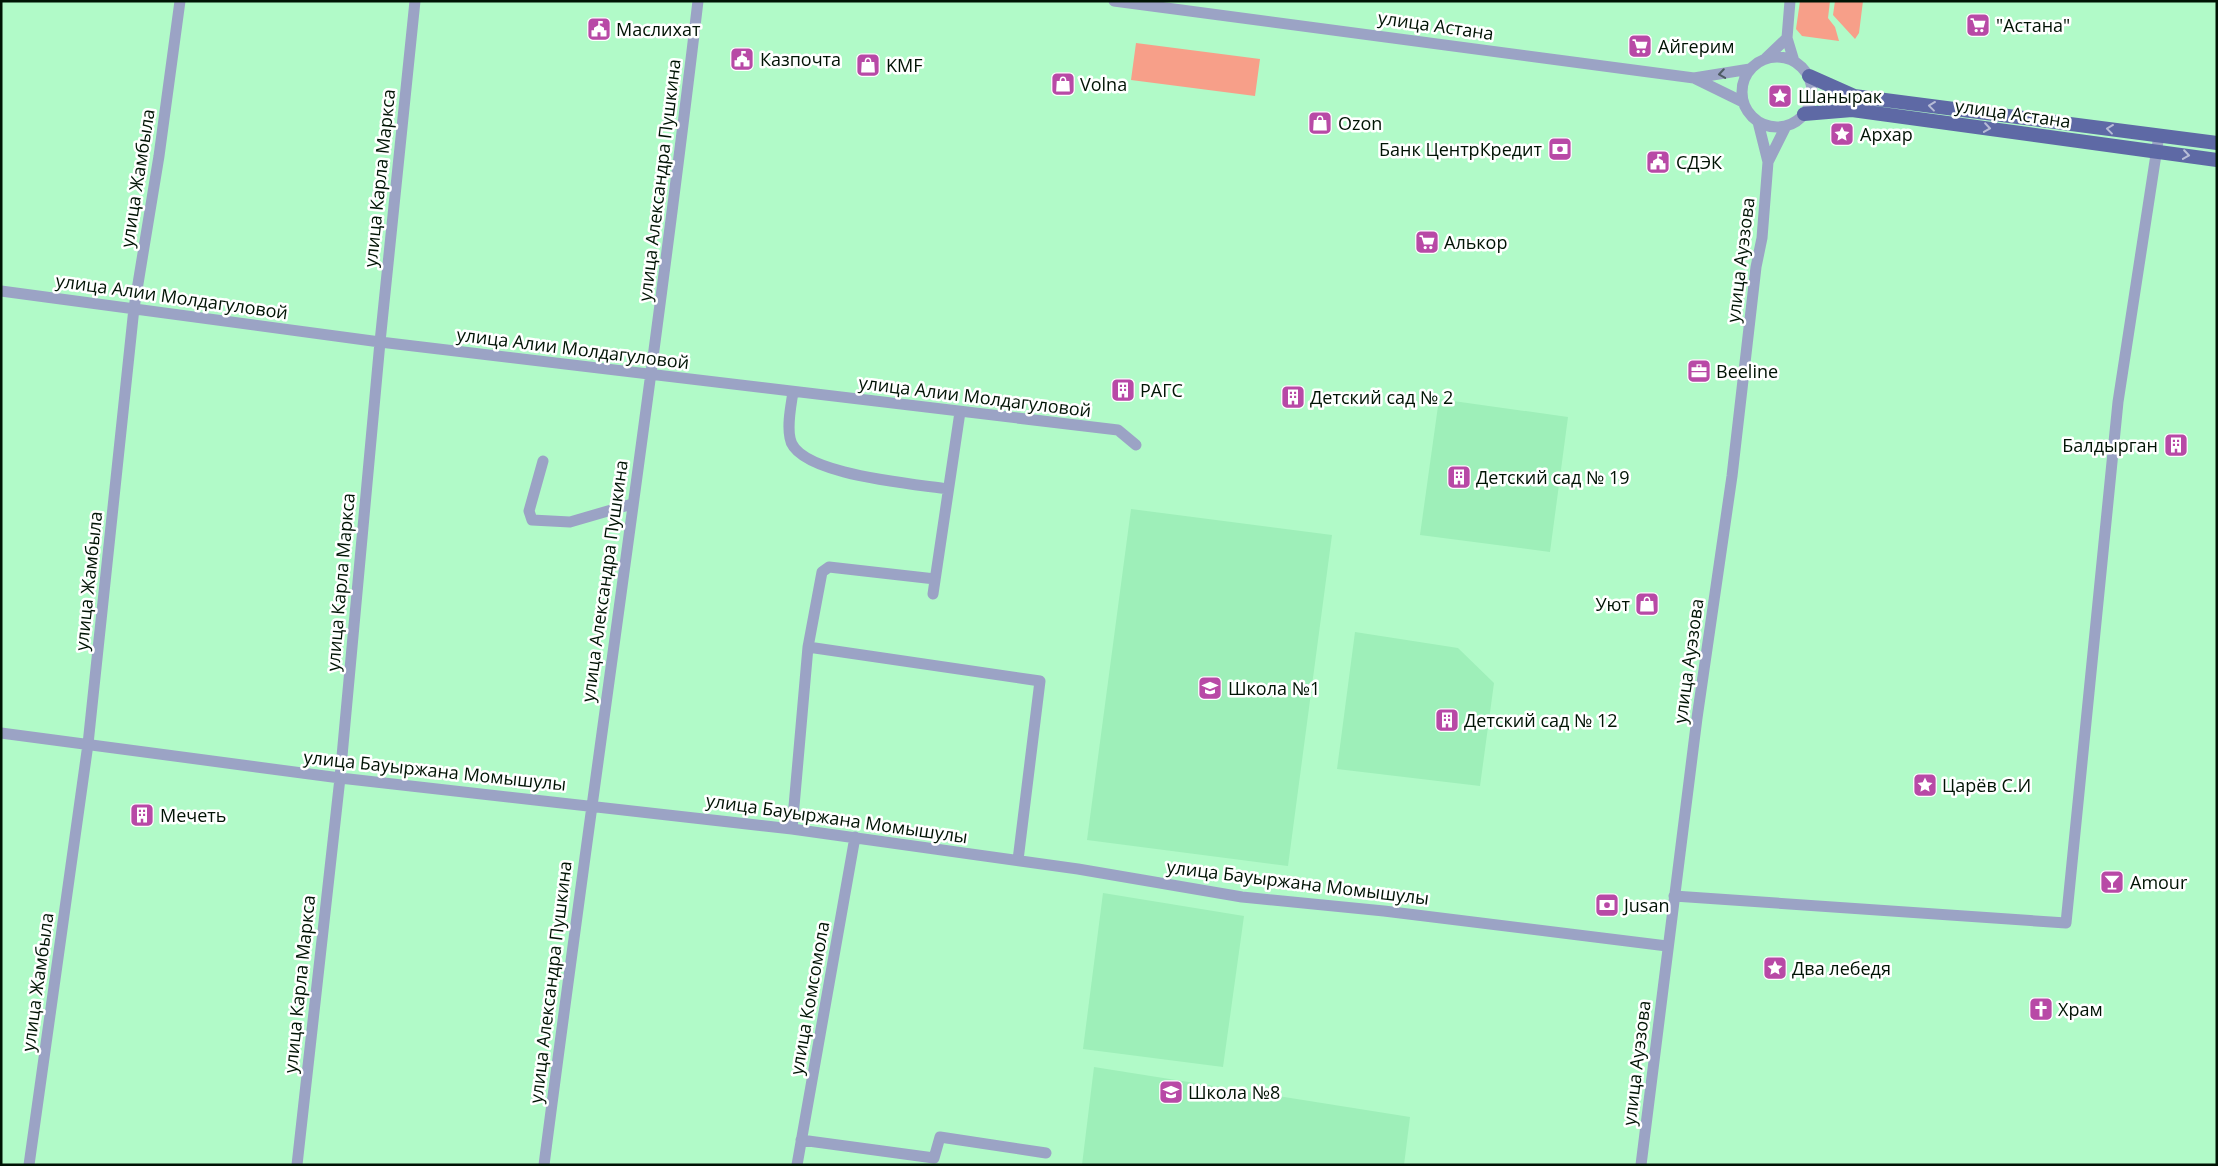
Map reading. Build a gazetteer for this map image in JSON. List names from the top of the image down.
{
  "streets": {
    "main road": ["улица Астана"],
    "street": [
      "улица Жамбыла",
      "улица Карла Маркса",
      "улица Александра Пушкина",
      "улица Ауэзова",
      "улица Алии Молдагуловой",
      "улица Бауыржана Момышулы",
      "улица Комсомола"
    ]
  },
  "crossings": [
    ["улица Жамбыла", "улица Алии Молдагуловой"],
    ["улица Жамбыла", "улица Бауыржана Момышулы"],
    ["улица Карла Маркса", "улица Алии Молдагуловой"],
    ["улица Карла Маркса", "улица Бауыржана Момышулы"],
    ["улица Александра Пушкина", "улица Алии Молдагуловой"],
    ["улица Александра Пушкина", "улица Бауыржана Момышулы"],
    ["улица Ауэзова", "улица Бауыржана Момышулы"],
    ["улица Бауыржана Момышулы", "улица Комсомола"]
  ],
  "places": {
    "supermarket": ["\"Астана\"", "Айгерим", "Алькор"],
    "public building": ["Маслихат", "Казпочта", "СДЭК"],
    "shop": [
      "KMF",
      "Volna",
      "Ozon",
      "Уют"
    ],
    "place": [
      "Шанырак",
      "Архар",
      "Царёв С.И",
      "Два лебедя"
    ],
    "bank": ["Банк ЦентрКредит", "Jusan"],
    "office": ["Beeline"],
    "building": [
      "РАГС",
      "Детский сад № 2",
      "Балдырган",
      "Детский сад № 19",
      "Детский сад № 12",
      "Мечеть"
    ],
    "school or university": ["Школа №1", "Школа №8"],
    "bar": ["Amour"],
    "church": ["Храм"]
  }
}
